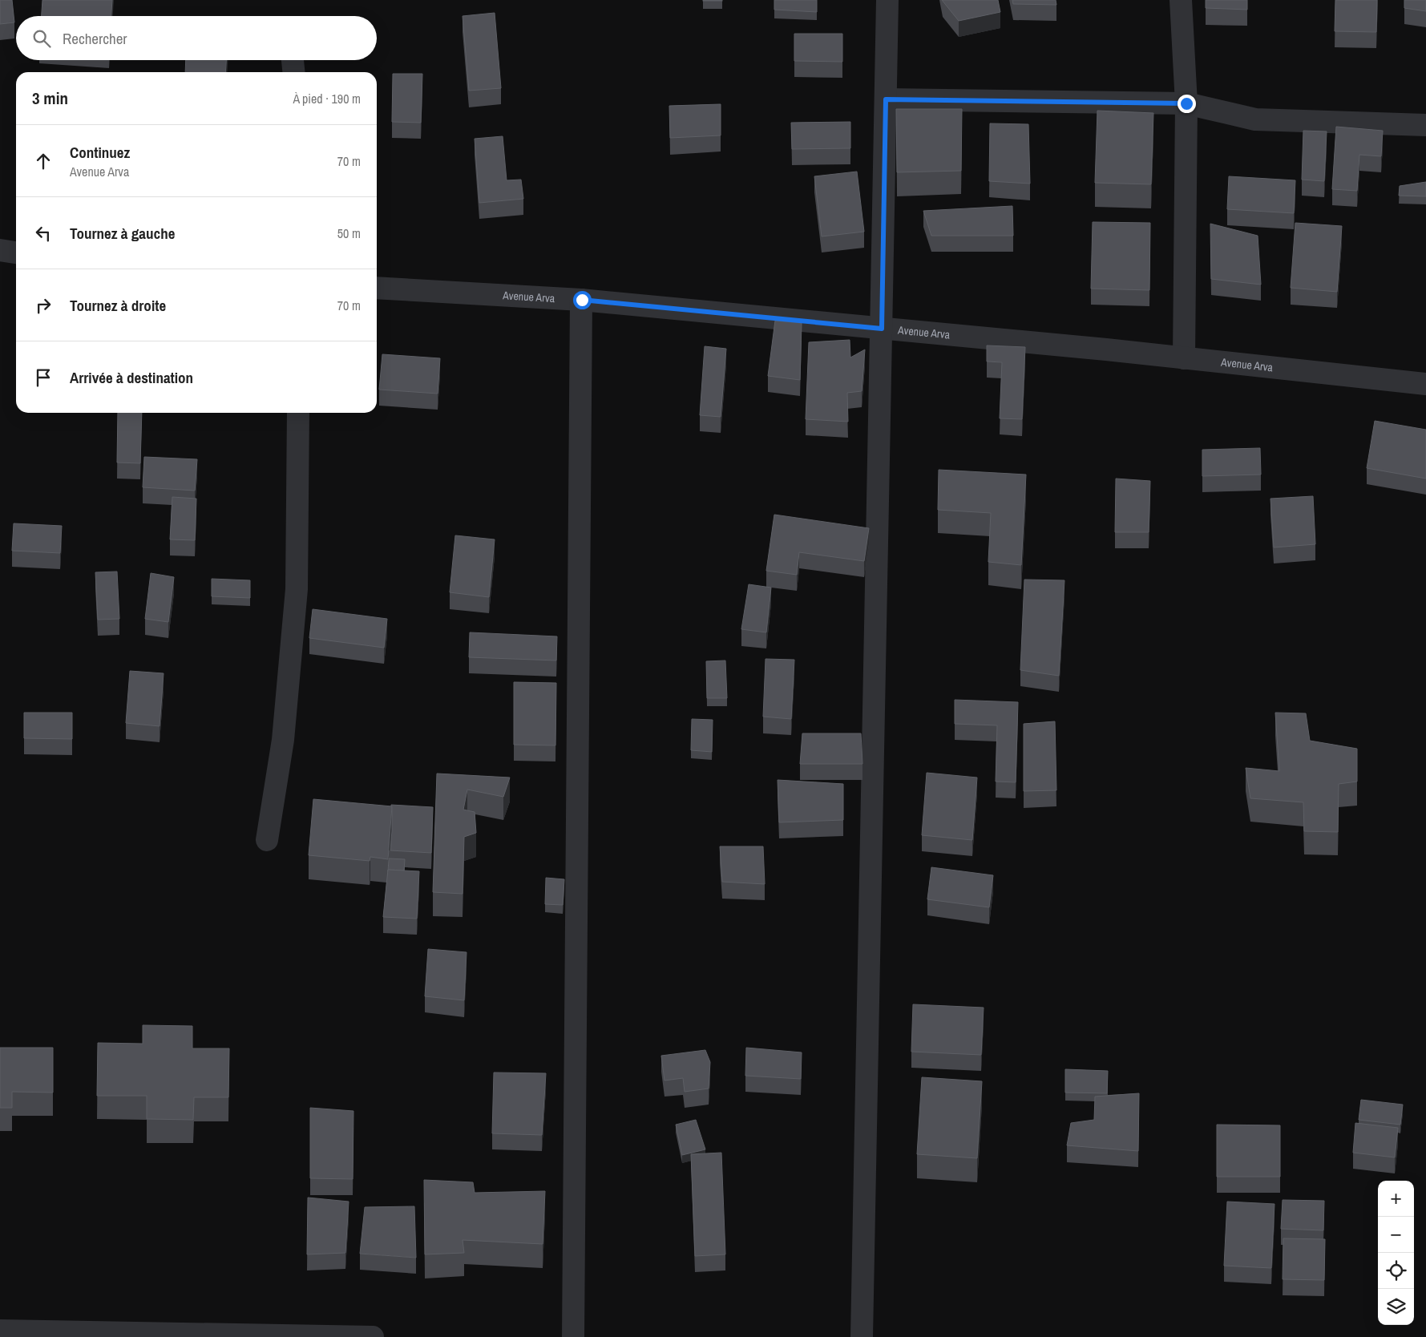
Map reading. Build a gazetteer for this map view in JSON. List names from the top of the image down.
{
  "streets": {
    "street": ["Avenue Arva"]
  },
  "page": {
    "search": "Rechercher",
    "heading": ["3 min", "À pied · 190 m"],
    "list": [
      ["Continuez", "Avenue Arva", "70 m"],
      ["Tournez à gauche", "50 m"],
      ["Tournez à droite", "70 m"],
      "Arrivée à destination"
    ],
    "map_buttons": ["+", "−"]
  }
}
